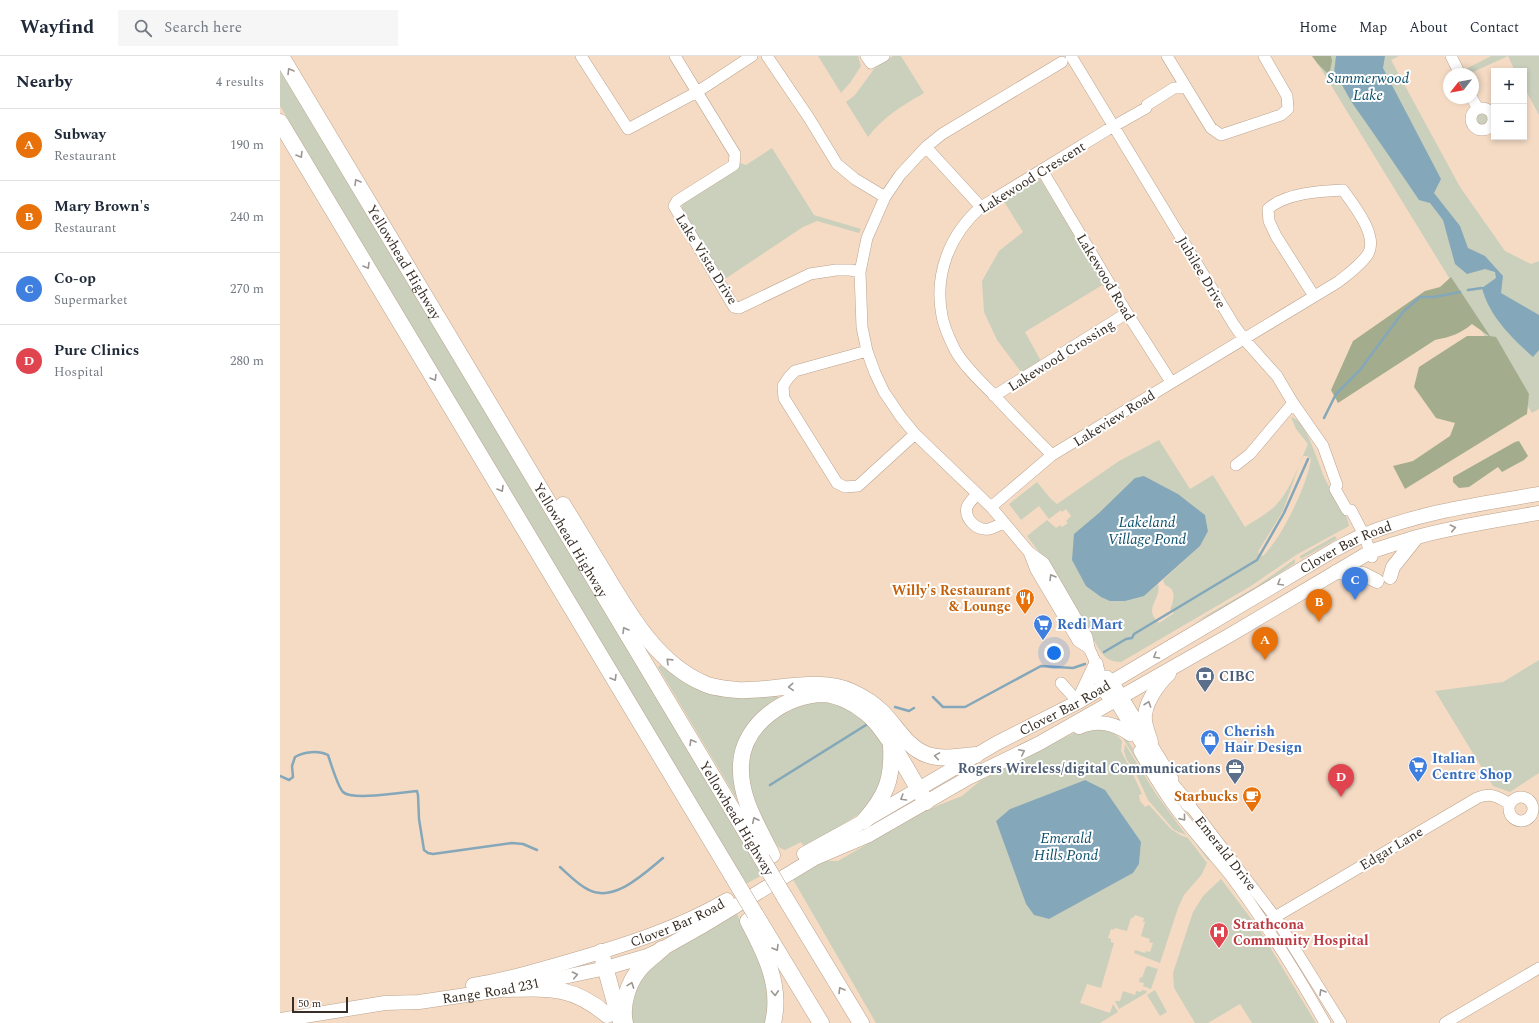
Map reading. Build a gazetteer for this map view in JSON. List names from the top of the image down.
{
  "streets": {
    "highway": ["Yellowhead Highway"],
    "main road": ["Clover Bar Road", "Range Road 231"],
    "street": [
      "Lakewood Crescent",
      "Lake Vista Drive",
      "Jubilee Drive",
      "Lakewood Road",
      "Lakewood Crossing",
      "Lakeview Road",
      "Edgar Lane",
      "Emerald Drive"
    ]
  },
  "crossings": [
    ["Lakewood Crescent", "Jubilee Drive"],
    ["Lakewood Crescent", "Lakewood Road"],
    ["Lakewood Crescent", "Lakewood Crossing"],
    ["Lakewood Crescent", "Lakeview Road"],
    ["Jubilee Drive", "Lakeview Road"],
    ["Jubilee Drive", "Clover Bar Road"],
    ["Lakewood Road", "Lakewood Crossing"],
    ["Lakewood Road", "Lakeview Road"],
    ["Clover Bar Road", "Emerald Drive"],
    ["Clover Bar Road", "Range Road 231"],
    ["Edgar Lane", "Emerald Drive"]
  ],
  "water": ["Summerwood Lake", "Lakeland Village Pond", "Emerald Hills Pond"],
  "places": {
    "restaurant": ["Willy's Restaurant & Lounge"],
    "supermarket": ["Redi Mart", "Italian Centre Shop"],
    "bank": ["CIBC"],
    "shop": ["Cherish Hair Design"],
    "office": ["Rogers Wireless/digital Communications"],
    "cafe": ["Starbucks"],
    "hospital": ["Strathcona Community Hospital"]
  },
  "scale_bar": "50 m",
  "north": "bottom left",
  "page": {
    "header": "Wayfind",
    "search": "Search here",
    "nav": [
      "Home",
      "Map",
      "About",
      "Contact"
    ],
    "heading": ["Nearby", "4 results"],
    "map_buttons": ["+", "−"],
    "list": [
      {
        "mark": "A",
        "name": "Subway",
        "note": "Restaurant",
        "value": "190 m"
      },
      {
        "mark": "B",
        "name": "Mary Brown's",
        "note": "Restaurant",
        "value": "240 m"
      },
      {
        "mark": "C",
        "name": "Co-op",
        "note": "Supermarket",
        "value": "270 m"
      },
      {
        "mark": "D",
        "name": "Pure Clinics",
        "note": "Hospital",
        "value": "280 m"
      }
    ],
    "pins": [
      "C",
      "B",
      "A",
      "D"
    ],
    "scale": "50 m"
  }
}
